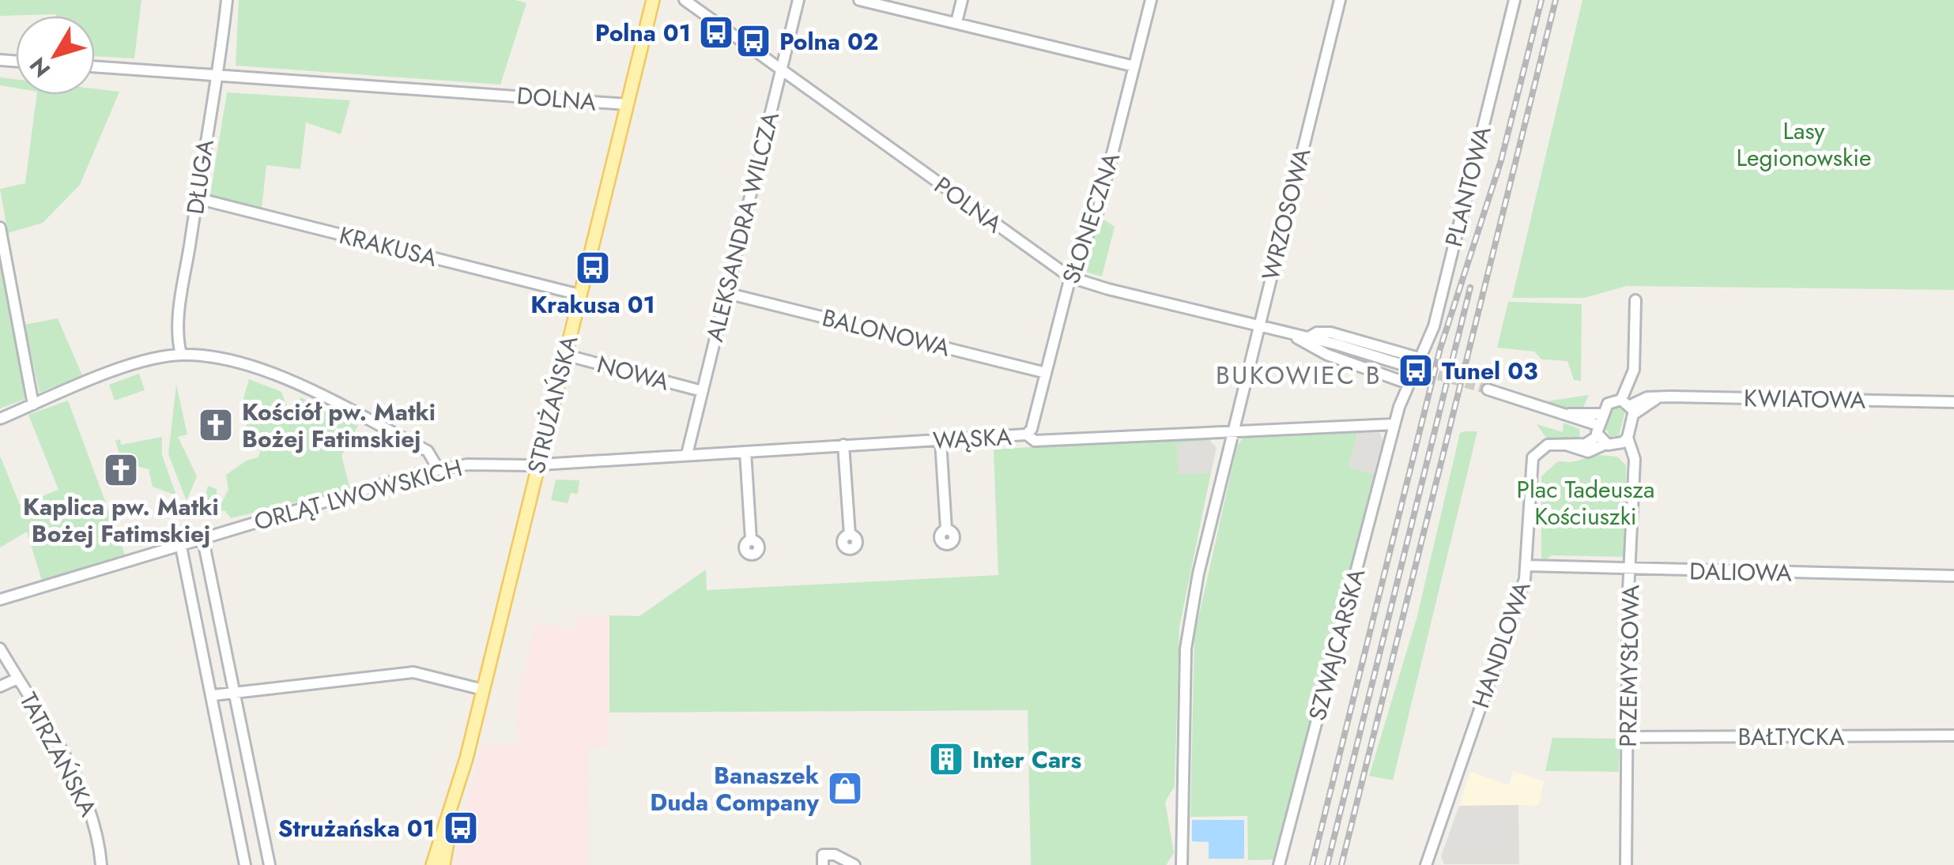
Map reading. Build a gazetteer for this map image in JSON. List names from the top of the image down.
{
  "streets": {
    "main road": ["STRUŻAŃSKA"],
    "street": [
      "DOLNA",
      "DŁUGA",
      "PLANTOWA",
      "POLNA",
      "WRZOSOWA",
      "SŁONECZNA",
      "ALEKSANDRA WILCZA",
      "KRAKUSA",
      "BALONOWA",
      "NOWA",
      "KWIATOWA",
      "WĄSKA",
      "ORLĄT LWOWSKICH",
      "DALIOWA",
      "SZWAJCARSKA",
      "HANDLOWA",
      "PRZEMYSŁOWA",
      "BAŁTYCKA",
      "TATRZAŃSKA"
    ]
  },
  "crossings": [
    ["DOLNA", "DŁUGA"],
    ["DOLNA", "STRUŻAŃSKA"],
    ["DŁUGA", "KRAKUSA"],
    ["PLANTOWA", "POLNA"],
    ["POLNA", "WRZOSOWA"],
    ["POLNA", "SŁONECZNA"],
    ["POLNA", "ALEKSANDRA WILCZA"],
    ["WRZOSOWA", "WĄSKA"],
    ["SŁONECZNA", "BALONOWA"],
    ["SŁONECZNA", "WĄSKA"],
    ["ALEKSANDRA WILCZA", "BALONOWA"],
    ["ALEKSANDRA WILCZA", "NOWA"],
    ["ALEKSANDRA WILCZA", "WĄSKA"],
    ["KRAKUSA", "STRUŻAŃSKA"],
    ["NOWA", "STRUŻAŃSKA"],
    ["STRUŻAŃSKA", "WĄSKA"],
    ["STRUŻAŃSKA", "ORLĄT LWOWSKICH"],
    ["WĄSKA", "ORLĄT LWOWSKICH"],
    ["WĄSKA", "SZWAJCARSKA"],
    ["DALIOWA", "HANDLOWA"],
    ["DALIOWA", "PRZEMYSŁOWA"],
    ["HANDLOWA", "PRZEMYSŁOWA"],
    ["PRZEMYSŁOWA", "BAŁTYCKA"]
  ],
  "districts": ["BUKOWIEC B"],
  "parks": ["Lasy Legionowskie", "Plac Tadeusza Kościuszki"],
  "places": {
    "bus stop": [
      "Polna 01",
      "Polna 02",
      "Krakusa 01",
      "Tunel 03",
      "Strużańska 01"
    ],
    "church": ["Kościół pw. Matki Bożej Fatimskiej", "Kaplica pw. Matki Bożej Fatimskiej"],
    "building": ["Inter Cars"],
    "shop": ["Banaszek Duda Company"]
  },
  "north": "bottom left"
}
